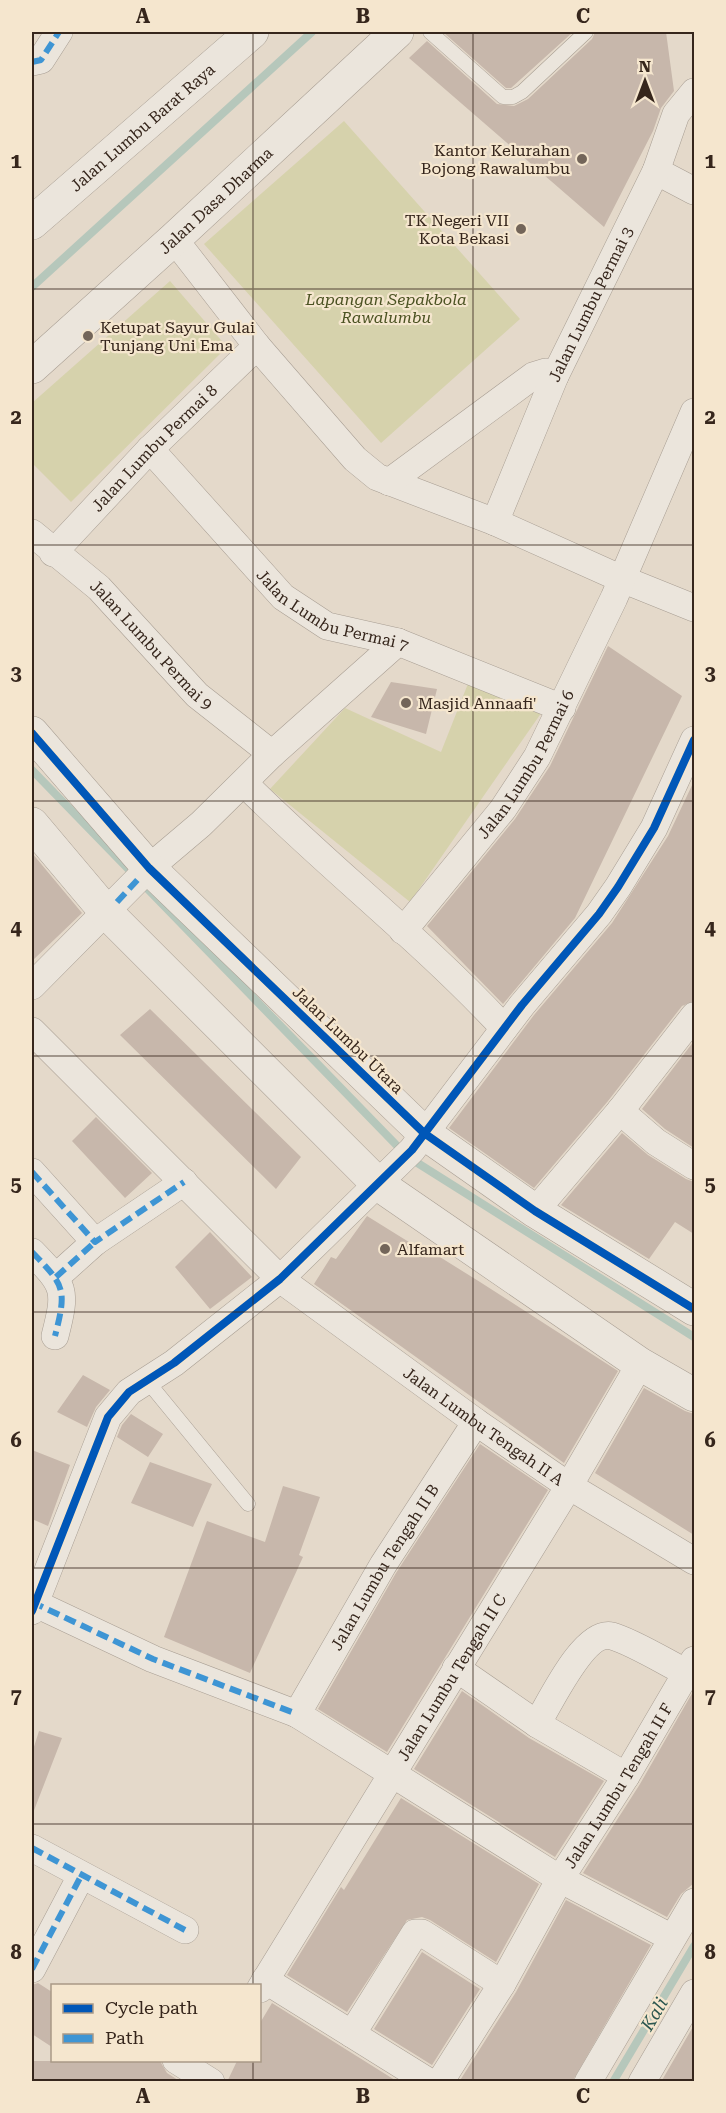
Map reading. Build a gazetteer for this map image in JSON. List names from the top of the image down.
{
  "streets": {
    "street": [
      "Jalan Lumbu Barat Raya",
      "Jalan Dasa Dharma",
      "Jalan Lumbu Permai 3",
      "Jalan Lumbu Permai 8",
      "Jalan Lumbu Permai 7",
      "Jalan Lumbu Permai 9",
      "Jalan Lumbu Permai 6",
      "Jalan Lumbu Utara",
      "Jalan Lumbu Tengah II A",
      "Jalan Lumbu Tengah II B",
      "Jalan Lumbu Tengah II C",
      "Jalan Lumbu Tengah II F"
    ]
  },
  "crossings": [
    ["Jalan Lumbu Permai 8", "Jalan Lumbu Permai 7"],
    ["Jalan Lumbu Permai 8", "Jalan Lumbu Permai 9"],
    ["Jalan Lumbu Permai 7", "Jalan Lumbu Permai 6"],
    ["Jalan Lumbu Tengah II A", "Jalan Lumbu Tengah II B"],
    ["Jalan Lumbu Tengah II A", "Jalan Lumbu Tengah II C"]
  ],
  "water": ["Kali"],
  "parks": ["Lapangan Sepakbola Rawalumbu"],
  "places": [
    "Kantor Kelurahan Bojong Rawalumbu",
    "TK Negeri VII Kota Bekasi",
    "Ketupat Sayur Gulai Tunjang Uni Ema",
    "Masjid Annaafi'",
    "Alfamart"
  ],
  "legend": ["Cycle path", "Path"],
  "north": "top",
  "grid": {
    "columns": ["A", "B", "C"],
    "rows": [
      "1",
      "2",
      "3",
      "4",
      "5",
      "6",
      "7",
      "8"
    ]
  }
}
